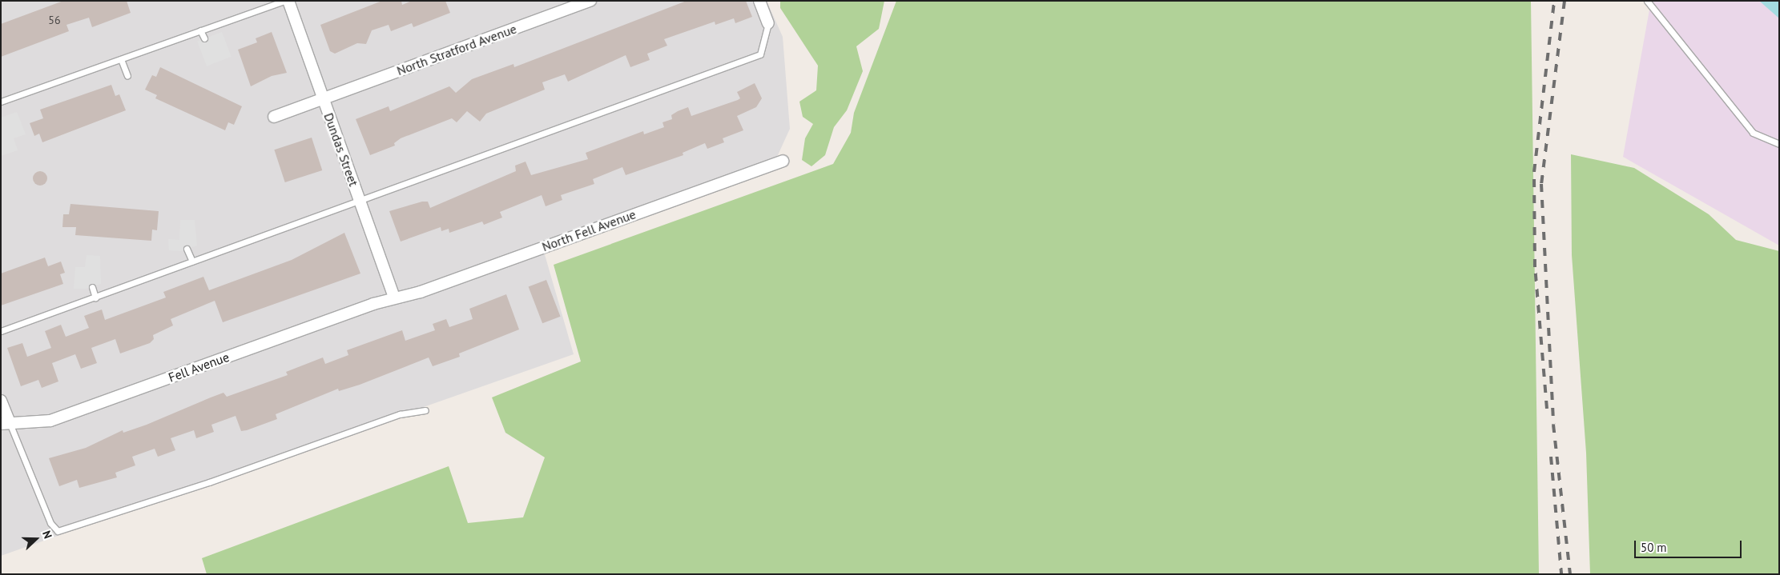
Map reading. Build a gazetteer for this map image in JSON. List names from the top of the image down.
{
  "streets": {
    "street": [
      "North Stratford Avenue",
      "Dundas Street",
      "North Fell Avenue",
      "Fell Avenue"
    ]
  },
  "crossings": [
    ["North Stratford Avenue", "Dundas Street"],
    ["Dundas Street", "North Fell Avenue"],
    ["Dundas Street", "Fell Avenue"],
    ["North Fell Avenue", "Fell Avenue"]
  ],
  "house_numbers": ["56"],
  "scale_bar": "50 m",
  "north": "right"
}
